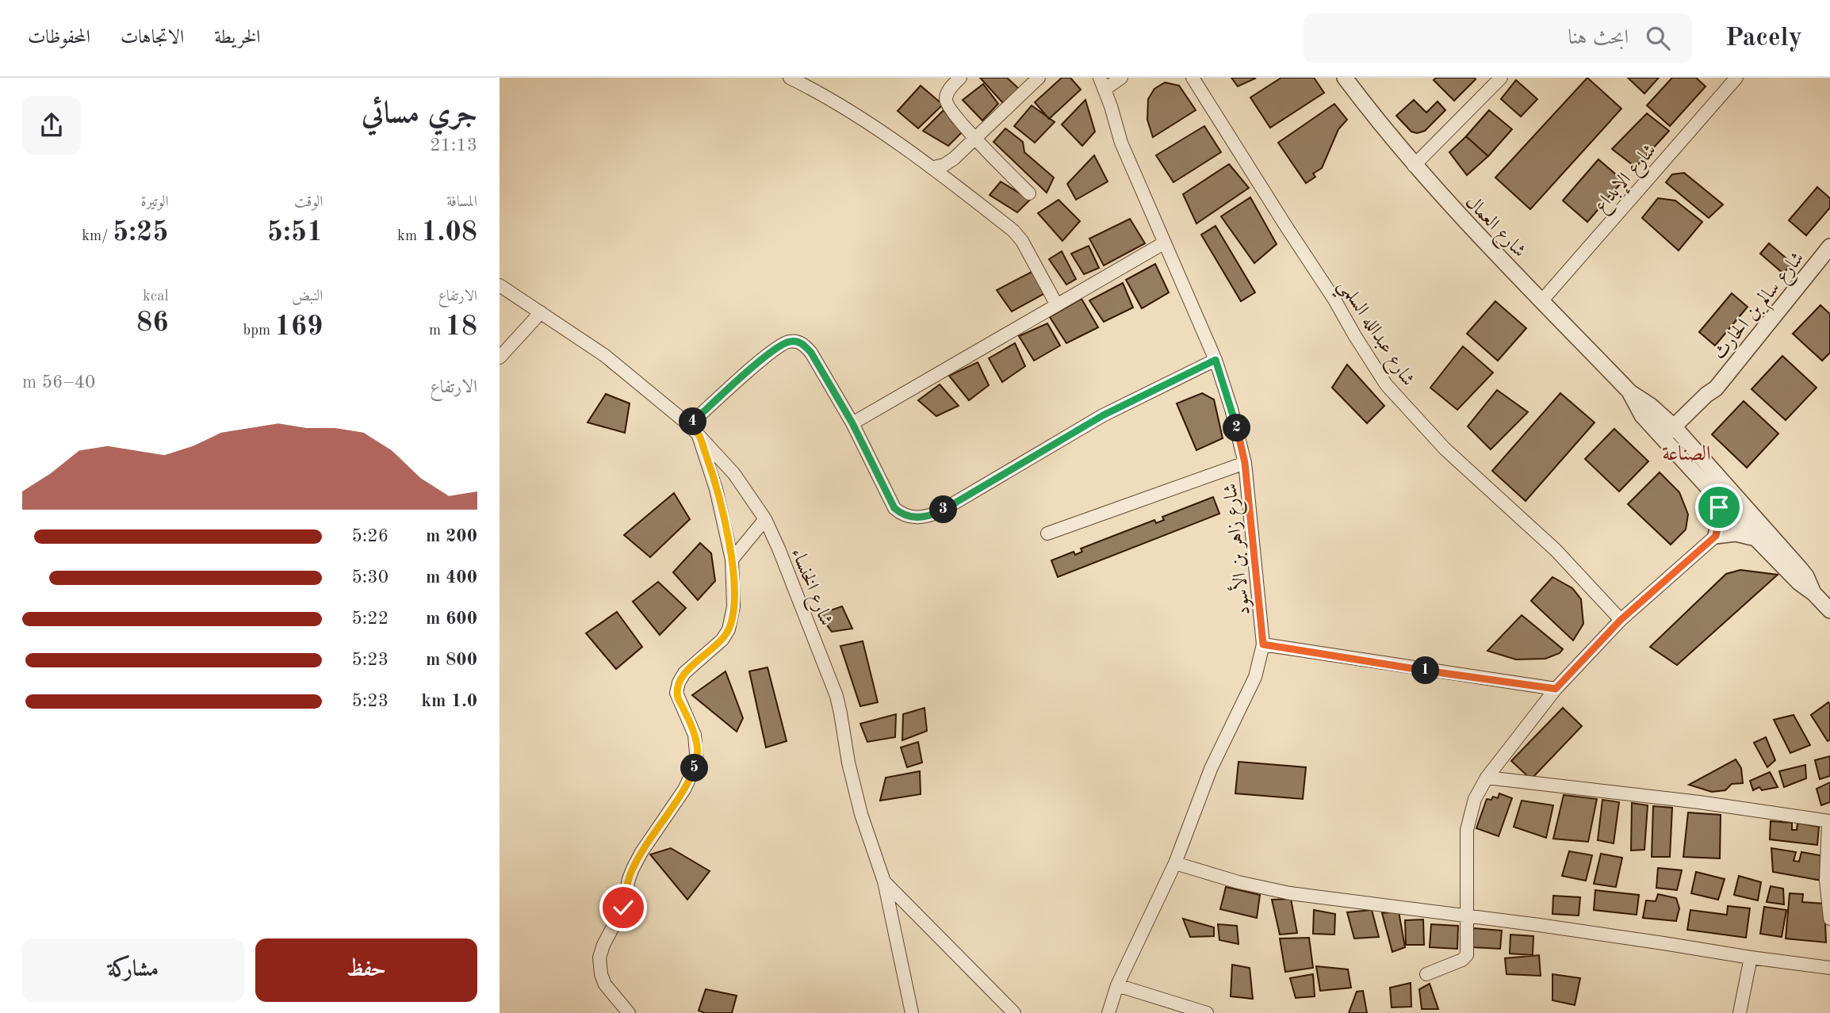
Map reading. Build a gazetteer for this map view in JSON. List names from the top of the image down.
{
  "streets": {
    "street": [
      "شارع الإبداع",
      "شارع العمال",
      "شارع سالم بن الحارث",
      "شارع عبدالله السلمي",
      "شارع زاهر بن الأسود",
      "شارع الخنساء"
    ]
  },
  "crossings": [
    ["شارع الإبداع", "شارع العمال"],
    ["شارع العمال", "شارع سالم بن الحارث"]
  ],
  "districts": ["الصناعة"],
  "page": {
    "header": "Pacely",
    "search": "ابحث هنا",
    "nav": ["الخريطة", "الاتجاهات", "المحفوظات"],
    "heading": ["جري مسائي", "21:13"],
    "stats": [
      ["المسافة", "1.08 km"],
      ["الوقت", "5:51"],
      ["الوتيرة", "5:25 /km"],
      ["الارتفاع", "18 m"],
      ["النبض", "169 bpm"],
      ["kcal", "86"]
    ],
    "chart": ["الارتفاع", "40–56 m"],
    "pins": [
      "4",
      "2",
      "3",
      "1",
      "5"
    ],
    "list": [
      {
        "name": "200 m",
        "note": "5:26"
      },
      {
        "name": "400 m",
        "note": "5:30"
      },
      {
        "name": "600 m",
        "note": "5:22"
      },
      {
        "name": "800 m",
        "note": "5:23"
      },
      {
        "name": "1.0 km",
        "note": "5:23"
      }
    ],
    "buttons": ["حفظ", "مشاركة"]
  }
}
